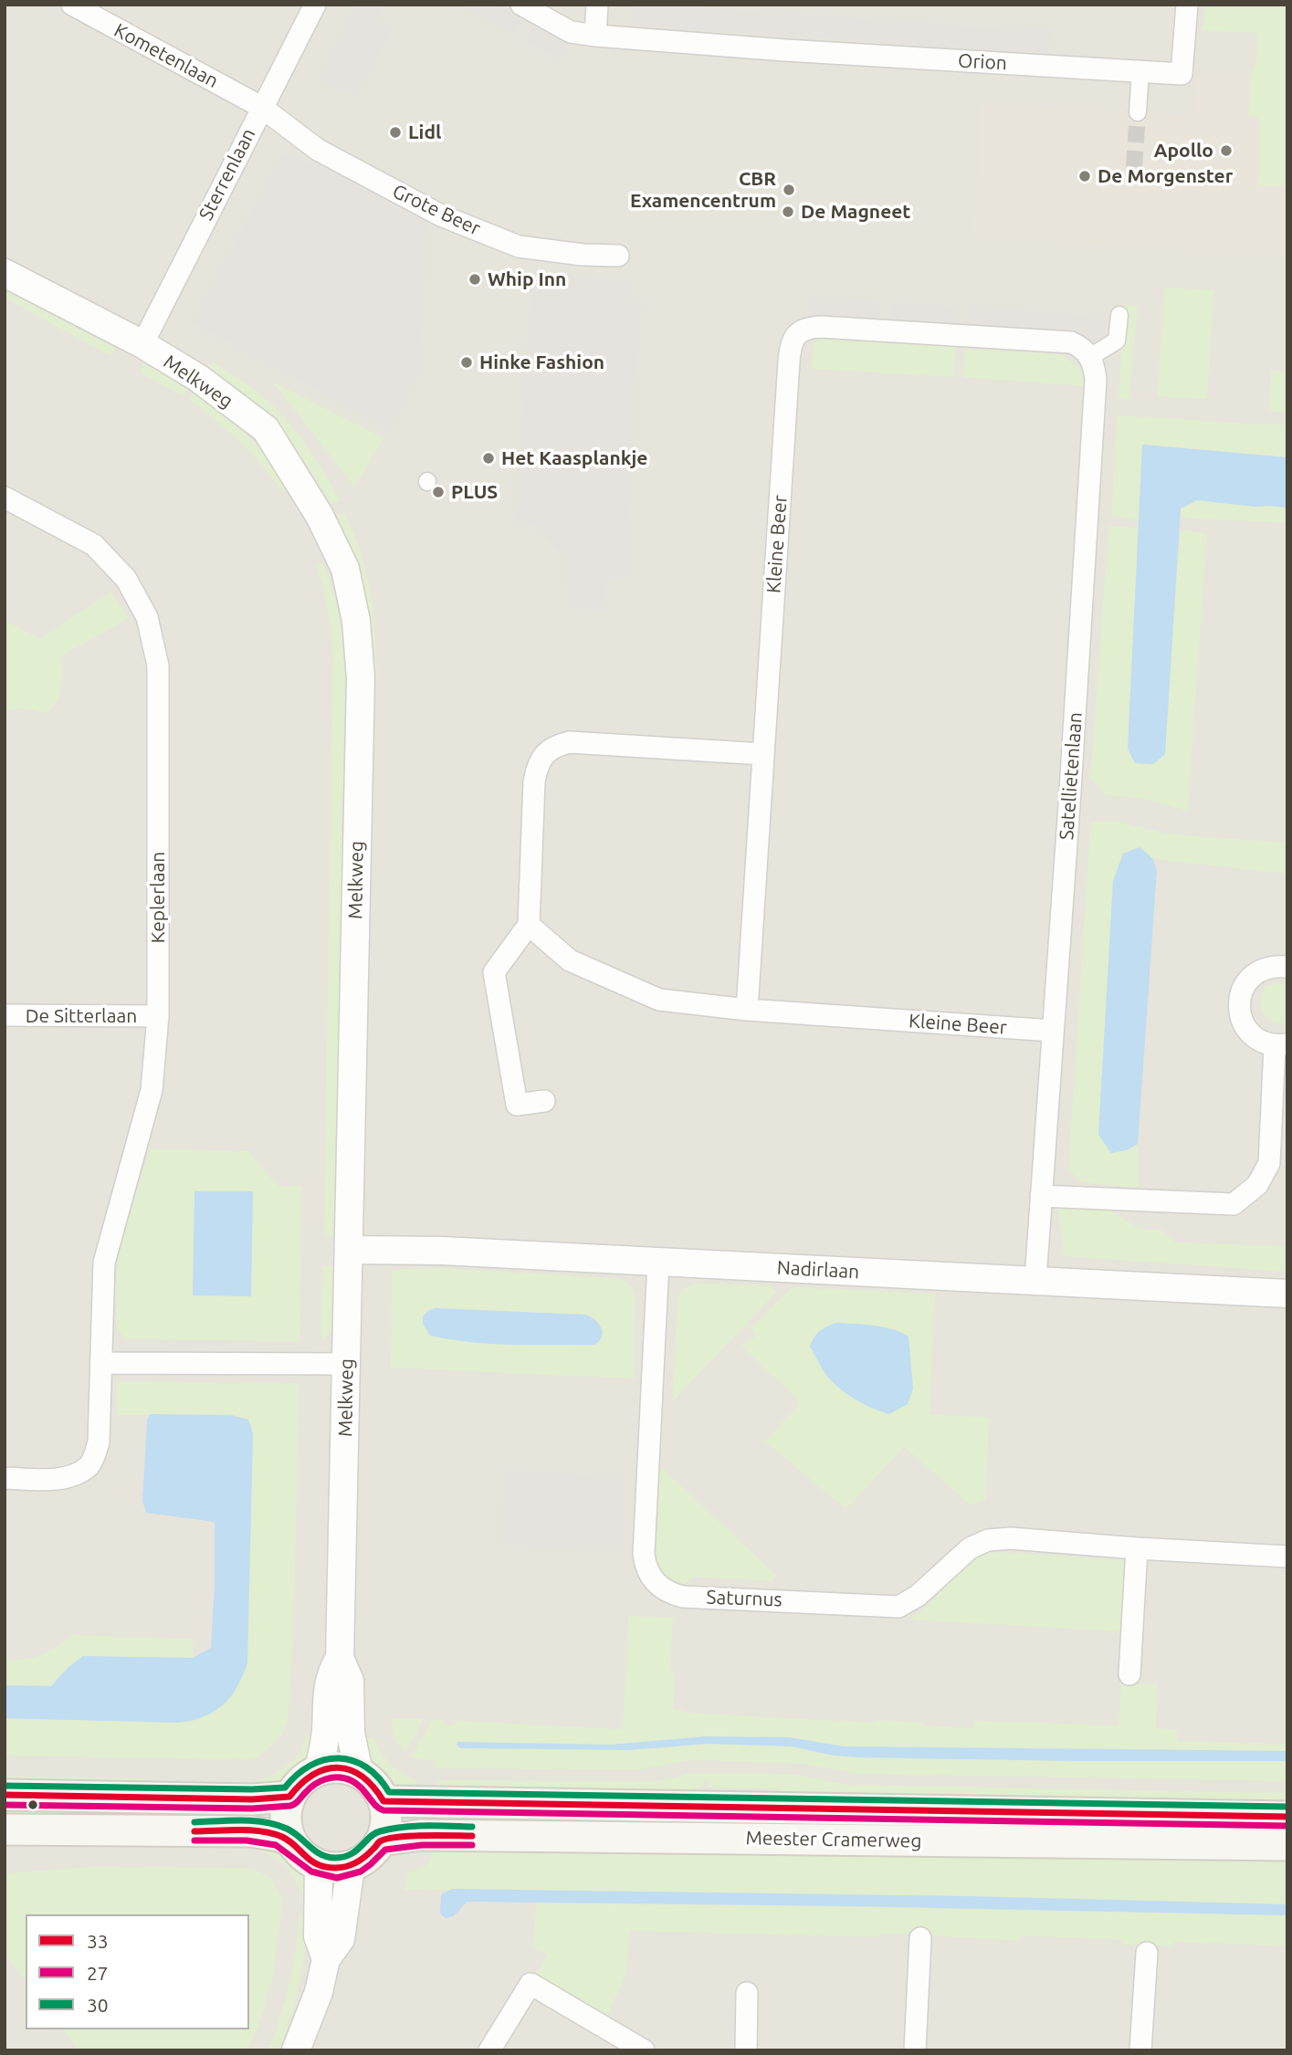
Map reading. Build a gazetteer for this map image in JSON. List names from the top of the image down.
{
  "streets": {
    "main road": ["Meester Cramerweg"],
    "street": [
      "Kometenlaan",
      "Orion",
      "Sterrenlaan",
      "Grote Beer",
      "Melkweg",
      "Kleine Beer",
      "Satellietenlaan",
      "Keplerlaan",
      "De Sitterlaan",
      "Nadirlaan",
      "Saturnus"
    ]
  },
  "crossings": [
    ["Kometenlaan", "Sterrenlaan"],
    ["Kometenlaan", "Grote Beer"],
    ["Sterrenlaan", "Grote Beer"],
    ["Sterrenlaan", "Melkweg"],
    ["Melkweg", "Nadirlaan"],
    ["Melkweg", "Meester Cramerweg"],
    ["Kleine Beer", "Satellietenlaan"],
    ["Satellietenlaan", "Nadirlaan"],
    ["Keplerlaan", "De Sitterlaan"],
    ["Nadirlaan", "Saturnus"]
  ],
  "places": [
    "Lidl",
    "Apollo",
    "De Morgenster",
    "CBR Examencentrum",
    "De Magneet",
    "Whip Inn",
    "Hinke Fashion",
    "Het Kaasplankje",
    "PLUS"
  ],
  "lines": ["transit line 30", "transit line 33", "transit line 27"],
  "legend": ["33", "27", "30"]
}
